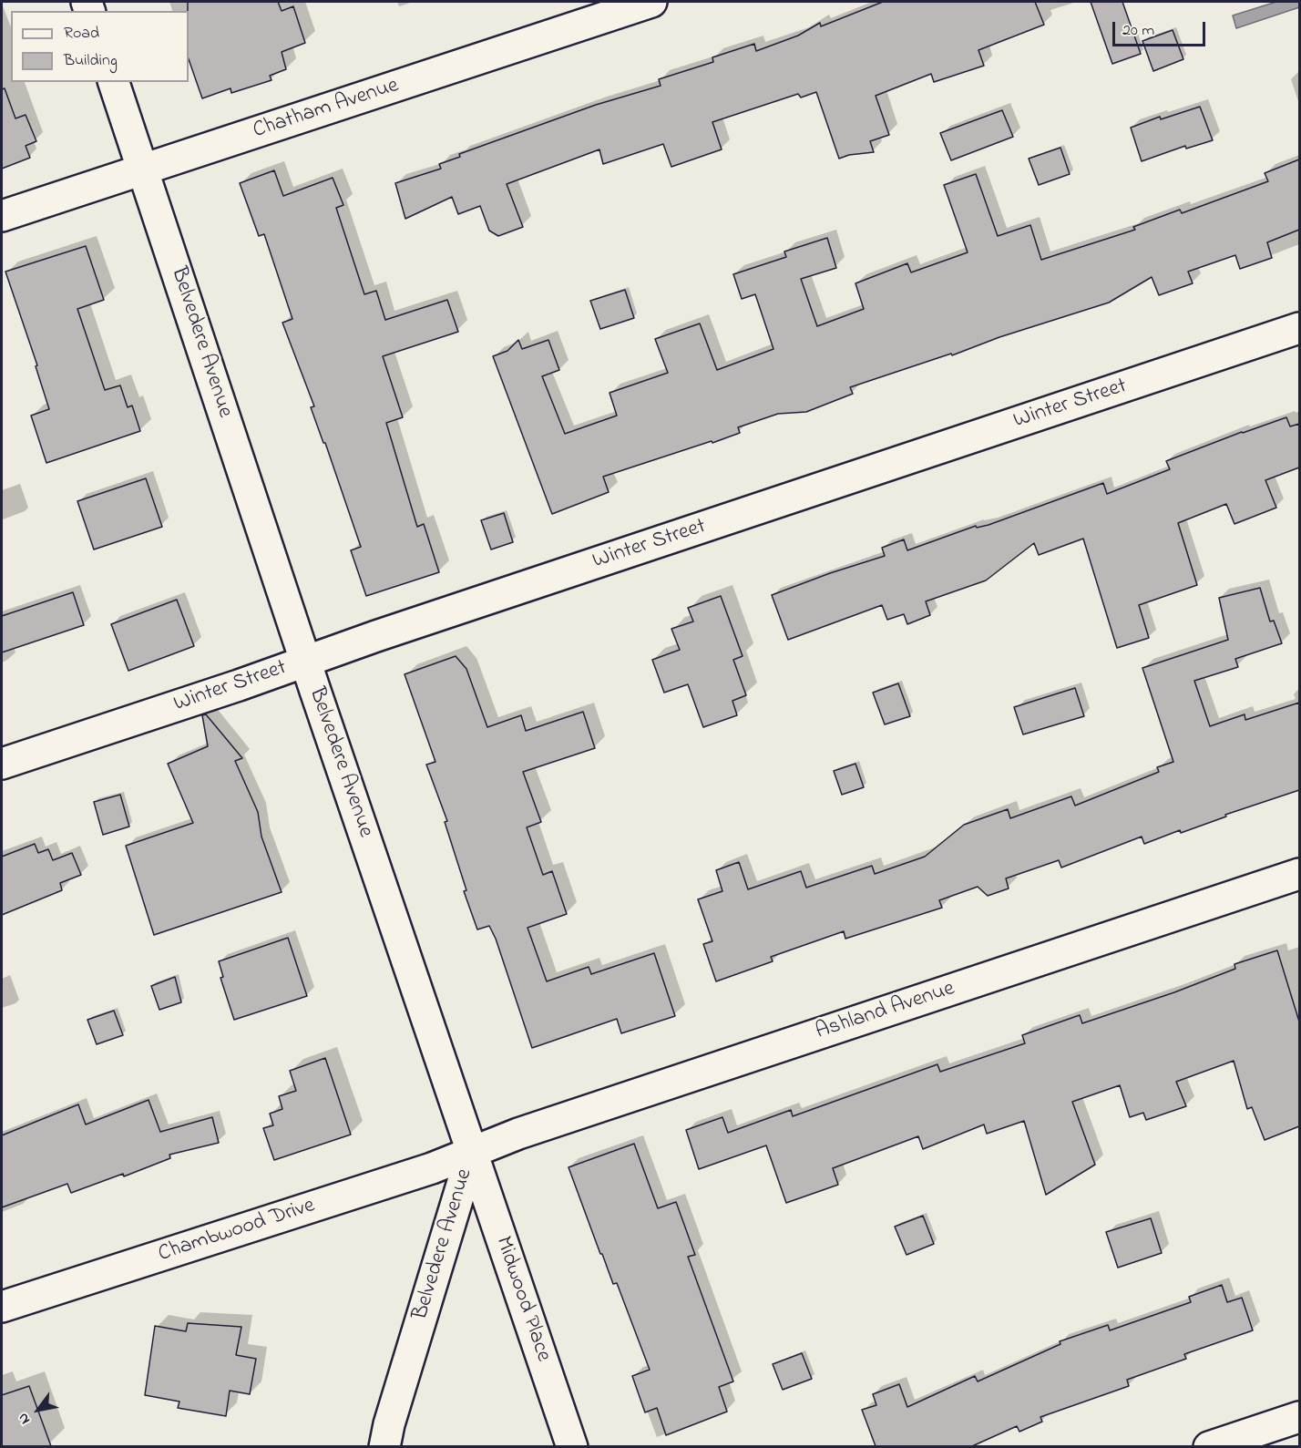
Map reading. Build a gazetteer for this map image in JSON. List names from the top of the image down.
{
  "streets": {
    "street": [
      "Chatham Avenue",
      "Belvedere Avenue",
      "Winter Street",
      "Ashland Avenue",
      "Chambwood Drive",
      "Midwood Place"
    ]
  },
  "crossings": [
    ["Chatham Avenue", "Belvedere Avenue"],
    ["Belvedere Avenue", "Winter Street"],
    ["Belvedere Avenue", "Ashland Avenue"],
    ["Belvedere Avenue", "Chambwood Drive"],
    ["Belvedere Avenue", "Midwood Place"],
    ["Ashland Avenue", "Chambwood Drive"],
    ["Ashland Avenue", "Midwood Place"],
    ["Chambwood Drive", "Midwood Place"]
  ],
  "legend": ["Road", "Building"],
  "scale_bar": "20 m",
  "north": "bottom left"
}
